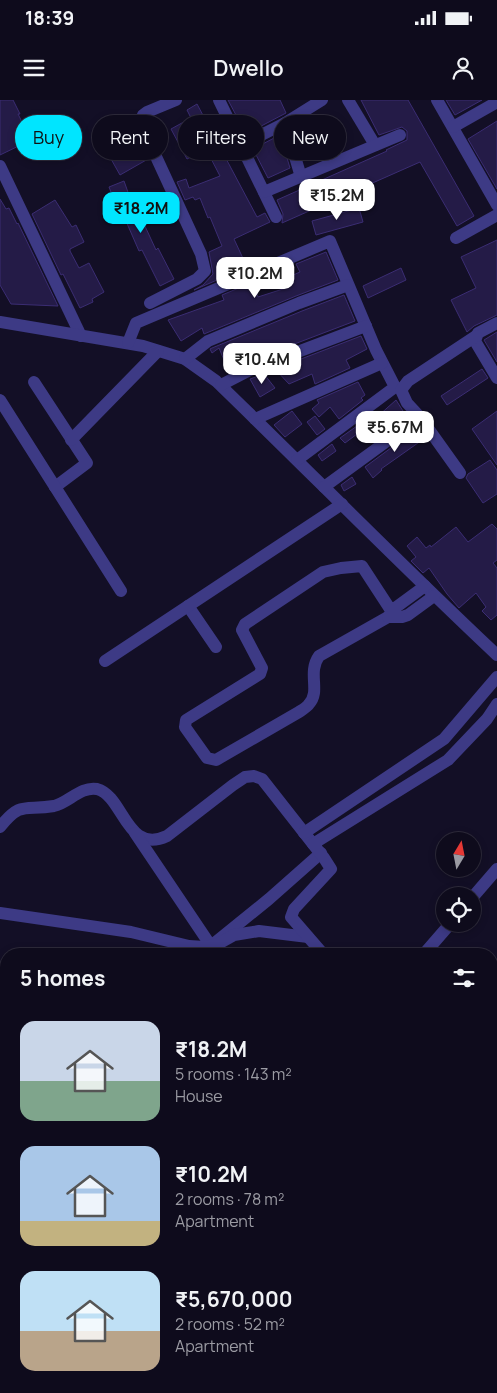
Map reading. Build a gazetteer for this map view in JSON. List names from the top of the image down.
{
  "north": "top",
  "page": {
    "status": "18:39",
    "header": "Dwello",
    "chip": [
      "Buy",
      "Rent",
      "Filters",
      "New"
    ],
    "price": [
      "₹15.2M",
      "₹18.2M",
      "₹10.2M",
      "₹10.4M",
      "₹5.67M"
    ],
    "heading": "5 homes",
    "list": [
      {
        "name": "₹18.2M",
        "note": "5 rooms · 143 m² · House"
      },
      {
        "name": "₹10.2M",
        "note": "2 rooms · 78 m² · Apartment"
      },
      {
        "name": "₹5,670,000",
        "note": "2 rooms · 52 m² · Apartment"
      }
    ]
  }
}
